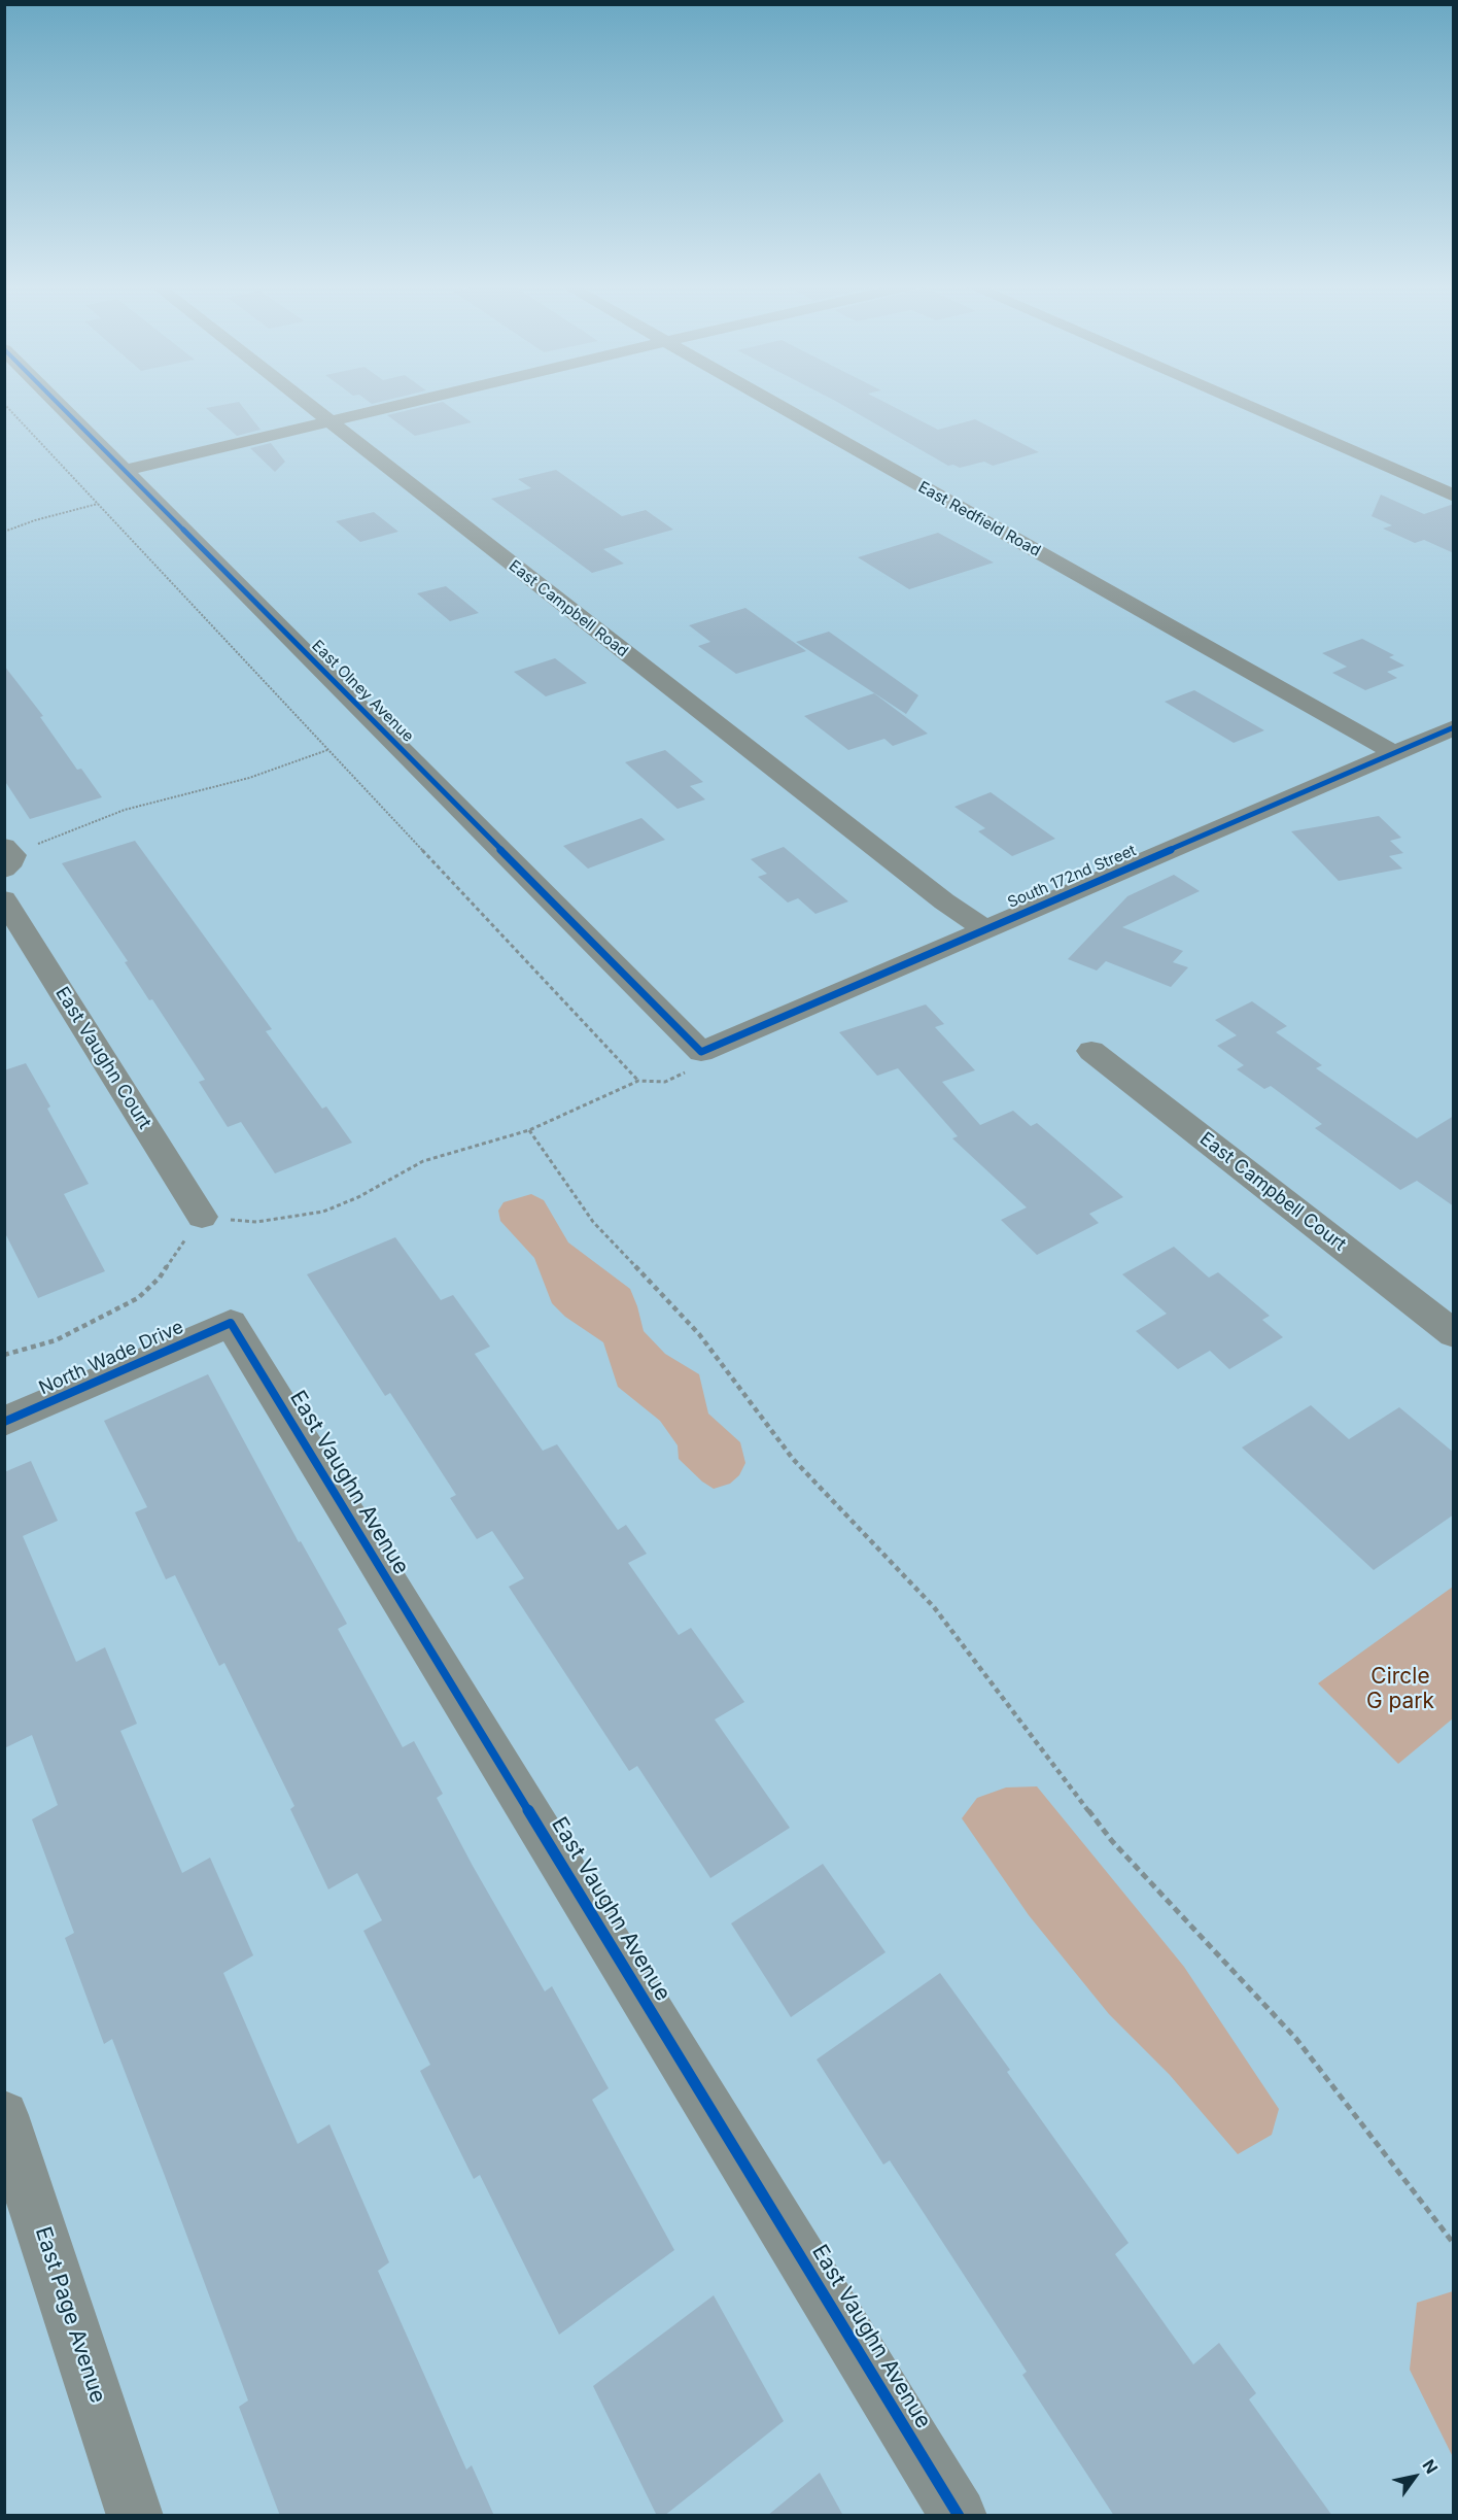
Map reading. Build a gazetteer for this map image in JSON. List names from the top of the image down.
{
  "streets": {
    "street": [
      "East Redfield Road",
      "East Campbell Road",
      "East Olney Avenue",
      "South 172nd Street",
      "East Vaughn Court",
      "East Campbell Court",
      "North Wade Drive",
      "East Vaughn Avenue",
      "East Page Avenue"
    ]
  },
  "crossings": [
    ["East Redfield Road", "South 172nd Street"],
    ["East Campbell Road", "South 172nd Street"],
    ["East Olney Avenue", "South 172nd Street"],
    ["North Wade Drive", "East Vaughn Avenue"]
  ],
  "parks": ["Circle G park"],
  "north": "top right"
}
